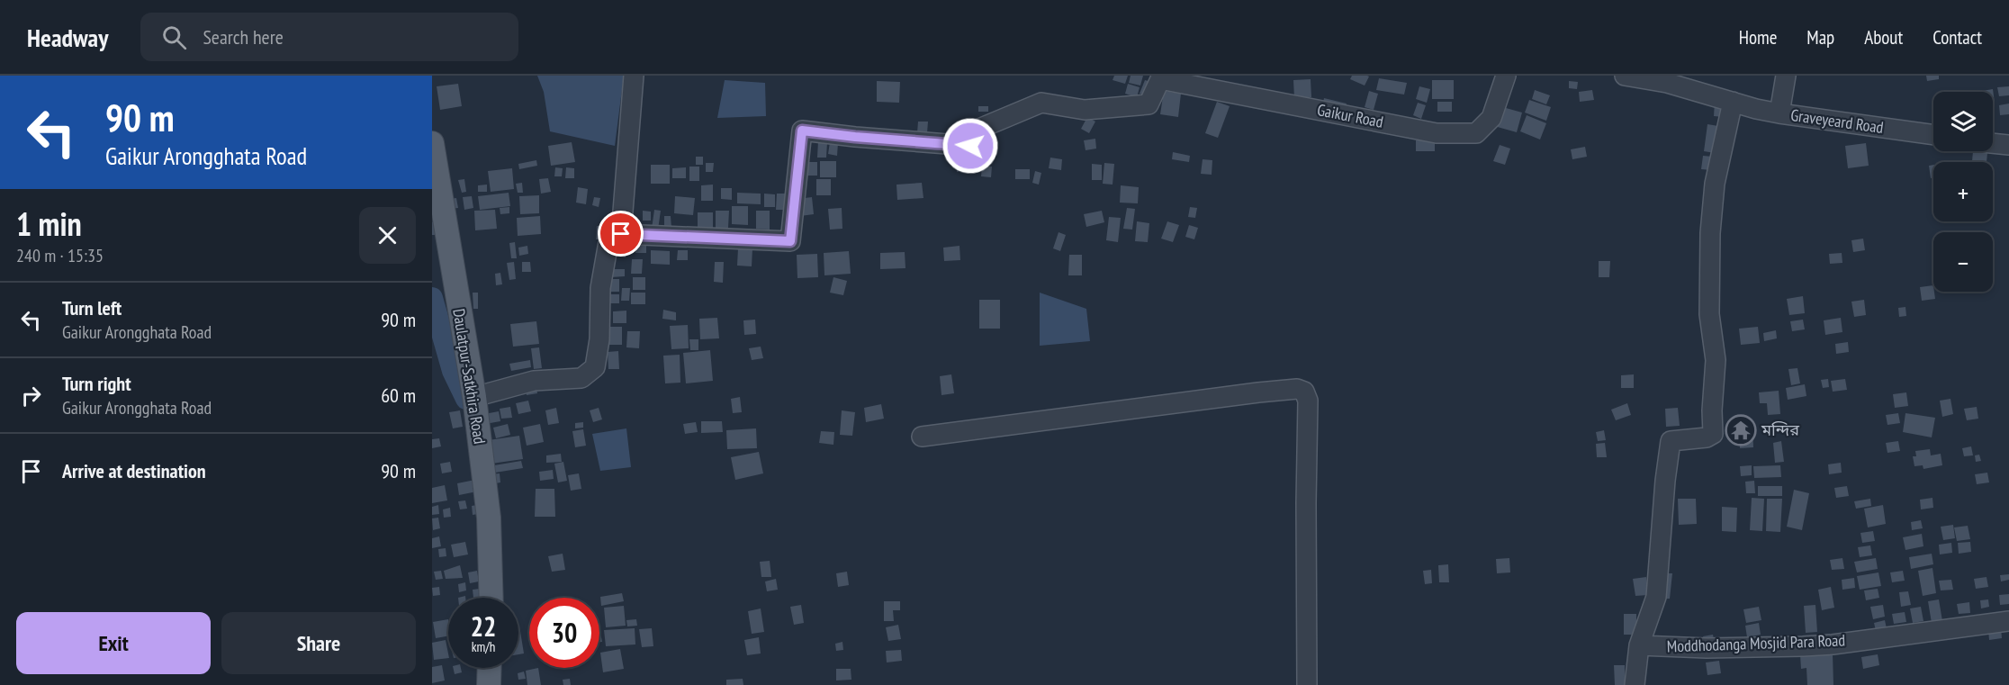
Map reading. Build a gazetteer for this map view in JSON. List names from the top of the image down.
{
  "streets": {
    "main road": ["Daulatpur-Satkhira Road"],
    "street": ["Gaikur Road", "Graveyeard Road", "Moddhodanga Mosjid Para Road"]
  },
  "places": {
    "temple": ["মন্দির"]
  },
  "page": {
    "header": "Headway",
    "search": "Search here",
    "nav": [
      "Home",
      "Map",
      "About",
      "Contact"
    ],
    "turn": ["90 m", "Gaikur Arongghata Road"],
    "map_buttons": ["+", "−"],
    "heading": ["1 min", "240 m · 15:35"],
    "list": [
      {
        "name": "Turn left",
        "note": "Gaikur Arongghata Road",
        "value": "90 m"
      },
      {
        "name": "Turn right",
        "note": "Gaikur Arongghata Road",
        "value": "60 m"
      },
      {
        "name": "Arrive at destination",
        "value": "90 m"
      }
    ],
    "speed": "22 km/h",
    "limit": "30",
    "buttons": ["Exit", "Share"]
  }
}
